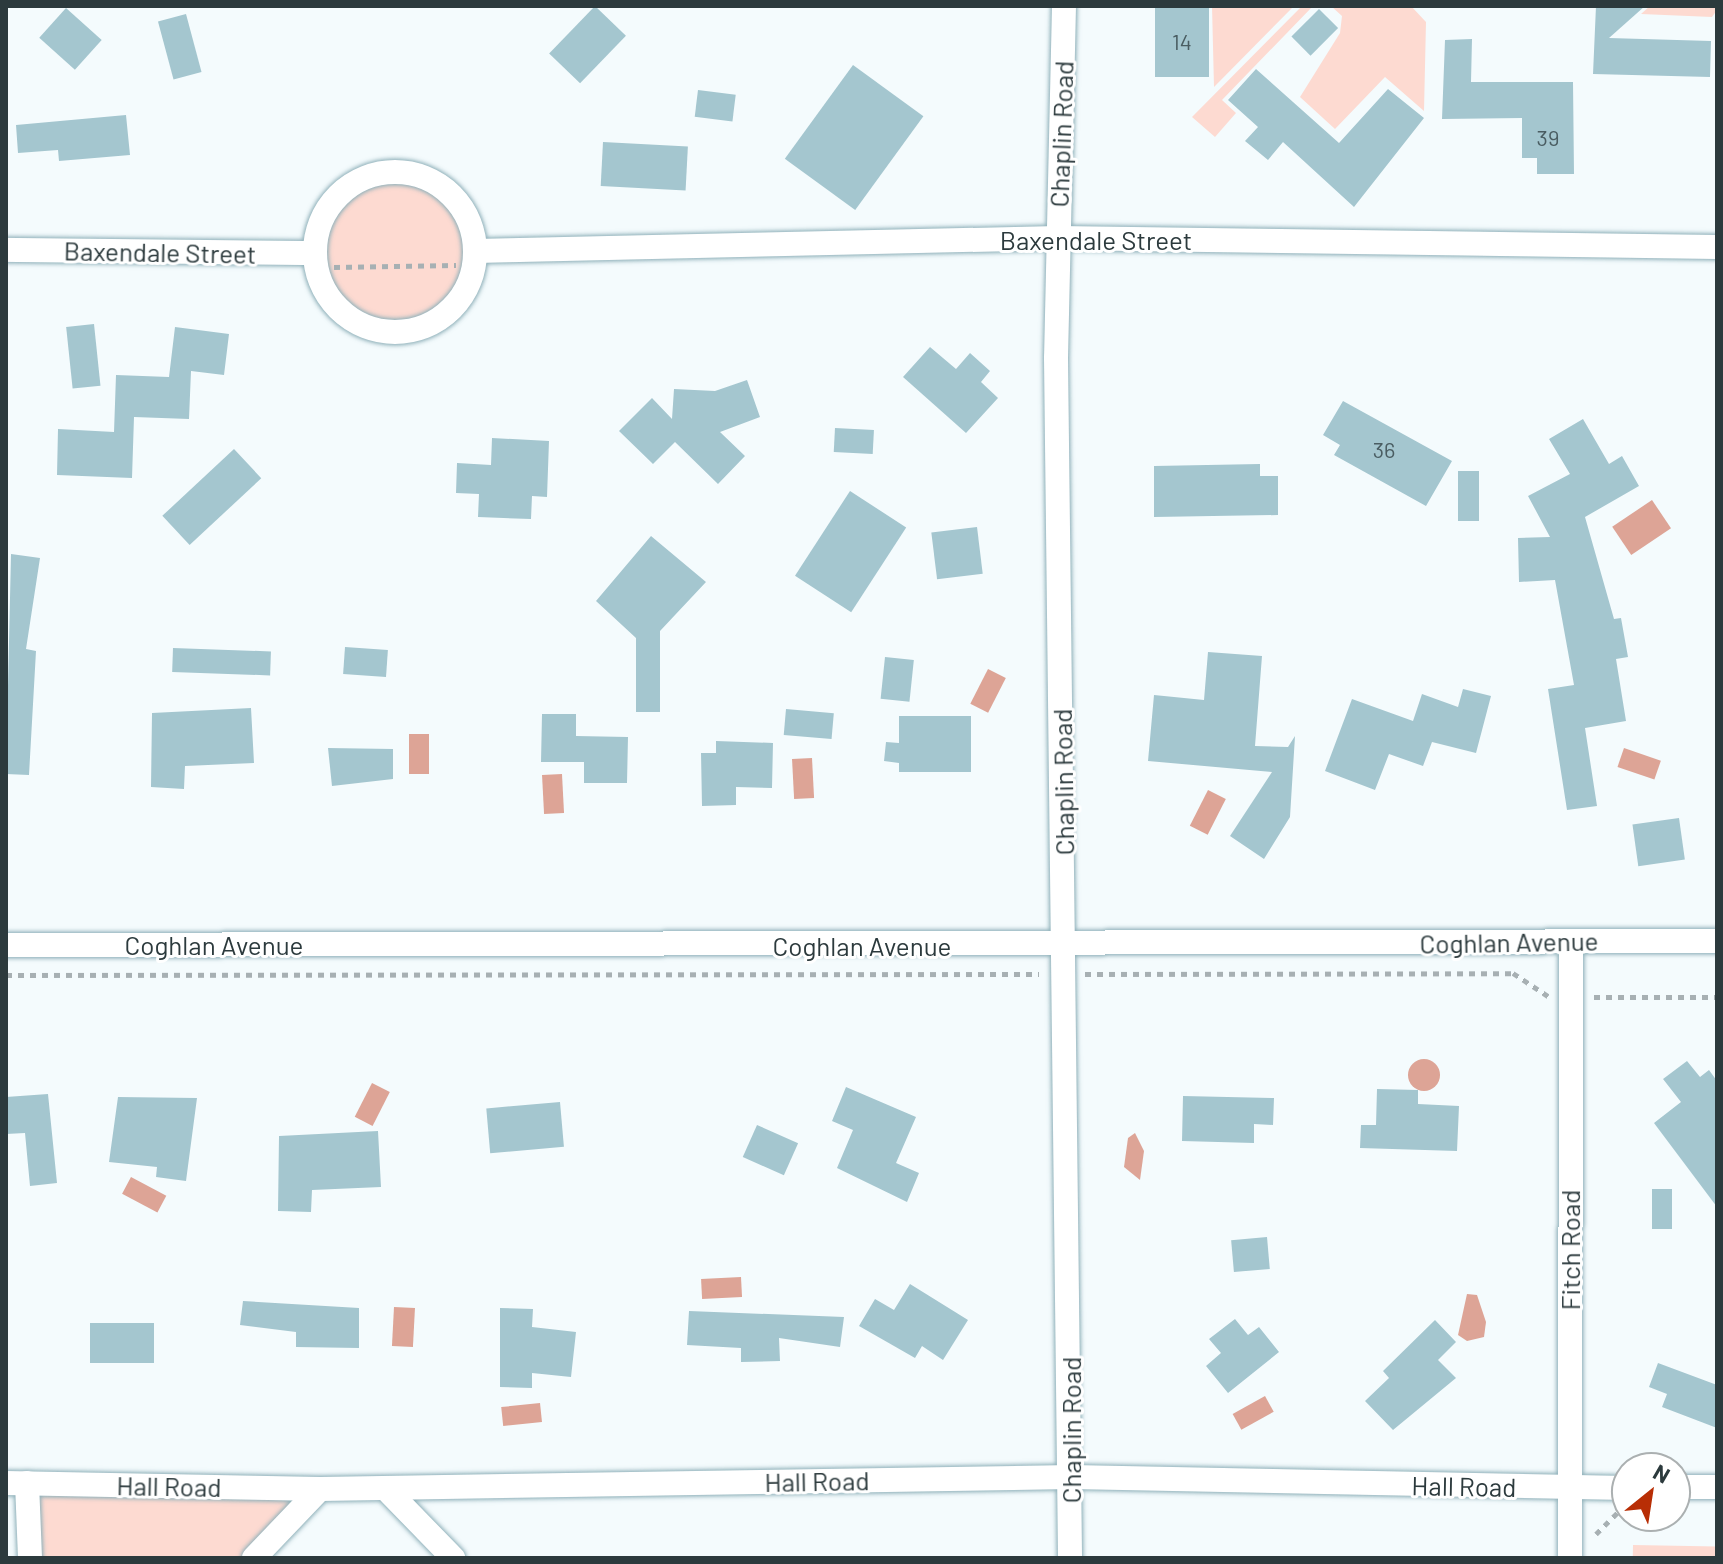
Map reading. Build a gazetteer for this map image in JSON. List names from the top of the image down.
{
  "streets": {
    "street": [
      "Chaplin Road",
      "Baxendale Street",
      "Coghlan Avenue",
      "Fitch Road",
      "Hall Road"
    ]
  },
  "crossings": [
    ["Chaplin Road", "Baxendale Street"],
    ["Chaplin Road", "Coghlan Avenue"],
    ["Chaplin Road", "Hall Road"],
    ["Coghlan Avenue", "Fitch Road"],
    ["Fitch Road", "Hall Road"]
  ],
  "house_numbers": ["14", "39", "36"],
  "north": "top right"
}
